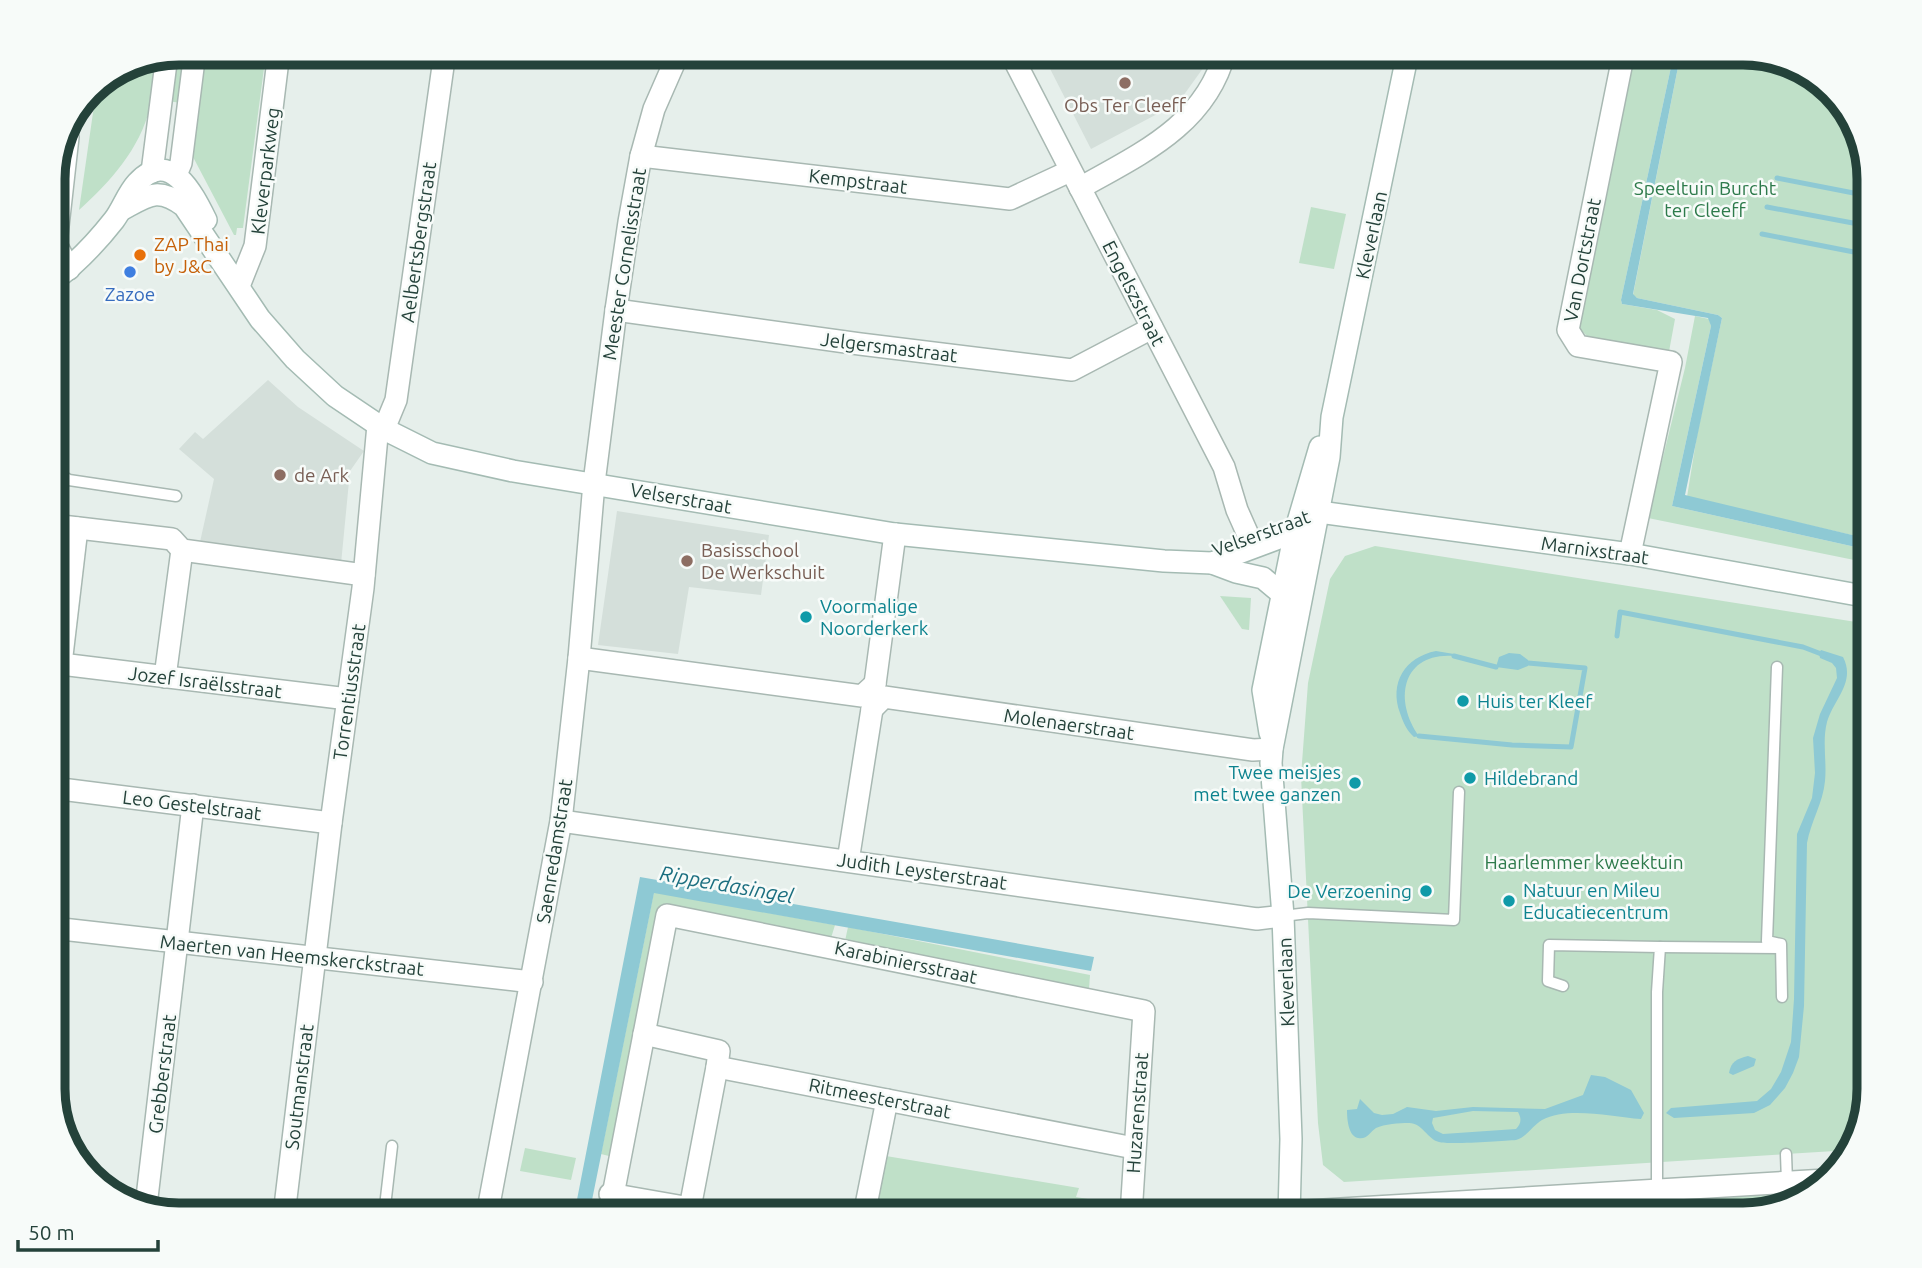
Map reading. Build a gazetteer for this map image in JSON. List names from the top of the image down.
{
  "streets": {
    "street": [
      "Kleverparkweg",
      "Kempstraat",
      "Kleverlaan",
      "Aelbertsbergstraat",
      "Van Dortstraat",
      "Meester Cornelisstraat",
      "Engelszstraat",
      "Jelgersmastraat",
      "Velserstraat",
      "Marnixstraat",
      "Jozef Israëlsstraat",
      "Torrentiusstraat",
      "Molenaerstraat",
      "Leo Gestelstraat",
      "Saenredamstraat",
      "Judith Leysterstraat",
      "Maerten van Heemskerckstraat",
      "Karabiniersstraat",
      "Grebberstraat",
      "Soutmanstraat",
      "Ritmeesterstraat",
      "Huzarenstraat"
    ]
  },
  "crossings": [
    ["Kleverparkweg", "Velserstraat"],
    ["Kempstraat", "Meester Cornelisstraat"],
    ["Kempstraat", "Engelszstraat"],
    ["Kleverlaan", "Velserstraat"],
    ["Kleverlaan", "Marnixstraat"],
    ["Kleverlaan", "Molenaerstraat"],
    ["Kleverlaan", "Judith Leysterstraat"],
    ["Aelbertsbergstraat", "Velserstraat"],
    ["Aelbertsbergstraat", "Torrentiusstraat"],
    ["Van Dortstraat", "Marnixstraat"],
    ["Meester Cornelisstraat", "Jelgersmastraat"],
    ["Meester Cornelisstraat", "Velserstraat"],
    ["Meester Cornelisstraat", "Saenredamstraat"],
    ["Engelszstraat", "Jelgersmastraat"],
    ["Engelszstraat", "Velserstraat"],
    ["Velserstraat", "Marnixstraat"],
    ["Velserstraat", "Torrentiusstraat"],
    ["Velserstraat", "Saenredamstraat"],
    ["Jozef Israëlsstraat", "Torrentiusstraat"],
    ["Torrentiusstraat", "Leo Gestelstraat"],
    ["Torrentiusstraat", "Maerten van Heemskerckstraat"],
    ["Torrentiusstraat", "Soutmanstraat"],
    ["Molenaerstraat", "Saenredamstraat"],
    ["Leo Gestelstraat", "Grebberstraat"],
    ["Saenredamstraat", "Judith Leysterstraat"],
    ["Saenredamstraat", "Maerten van Heemskerckstraat"],
    ["Maerten van Heemskerckstraat", "Grebberstraat"],
    ["Maerten van Heemskerckstraat", "Soutmanstraat"],
    ["Karabiniersstraat", "Huzarenstraat"],
    ["Ritmeesterstraat", "Huzarenstraat"]
  ],
  "water": ["Ripperdasingel"],
  "parks": ["Speeltuin Burcht ter Cleeff", "Haarlemmer kweektuin"],
  "places": [
    "Obs Ter Cleeff",
    "ZAP Thai by J&C",
    "Zazoe",
    "de Ark",
    "Basisschool De Werkschuit",
    "Voormalige Noorderkerk",
    "Huis ter Kleef",
    "Hildebrand",
    "Twee meisjes met twee ganzen",
    "De Verzoening",
    "Natuur en Mileu Educatiecentrum"
  ],
  "scale_bar": "50 m"
}
